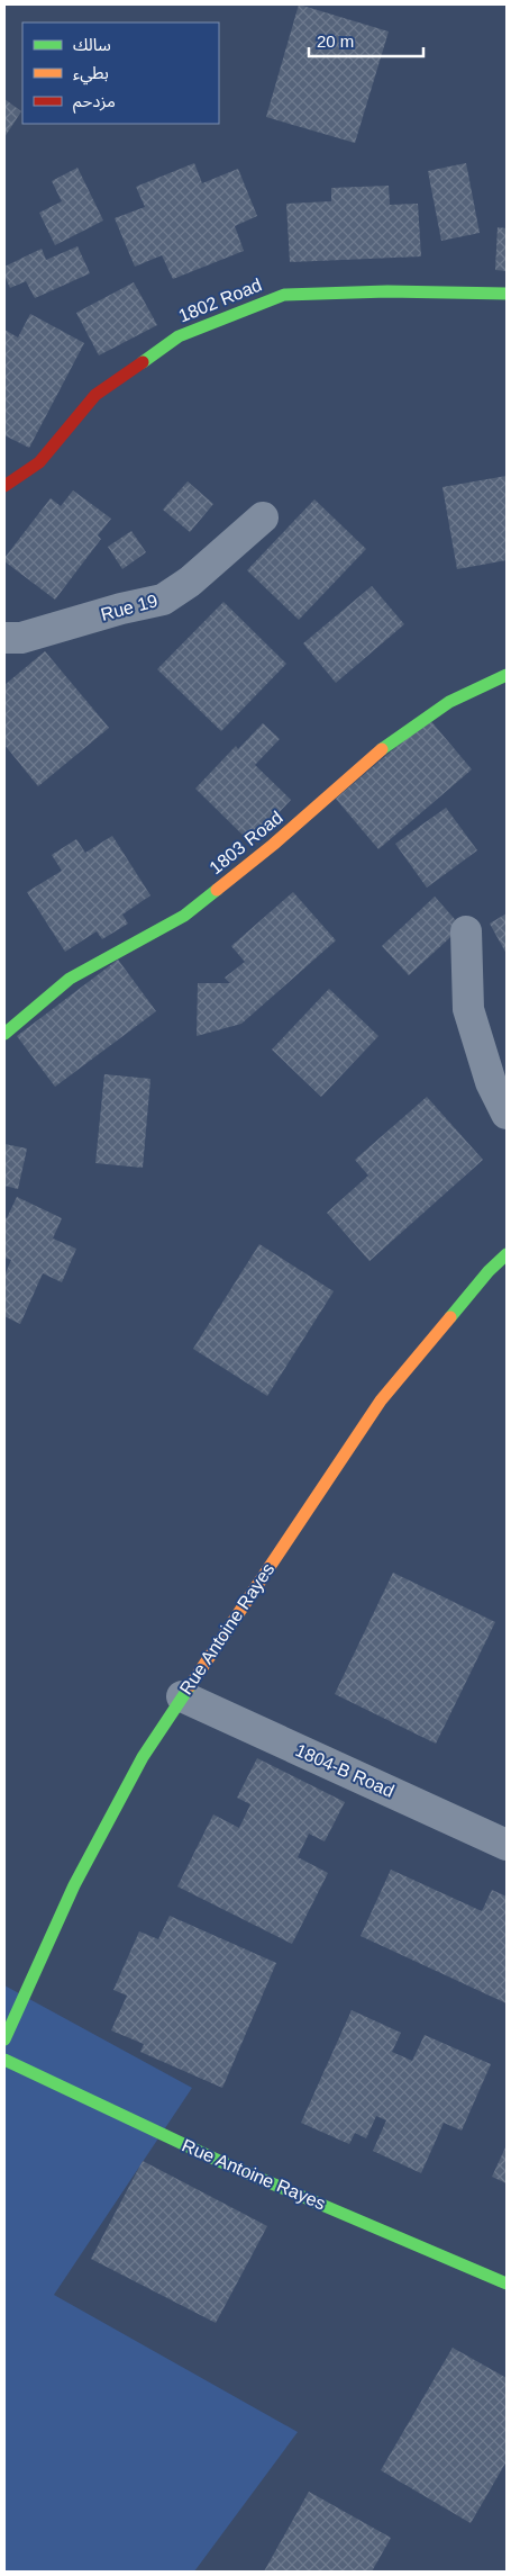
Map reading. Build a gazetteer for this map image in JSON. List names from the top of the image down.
{
  "streets": {
    "street": [
      "1802 Road",
      "Rue 19",
      "1803 Road",
      "Rue Antoine Rayes",
      "1804-B Road"
    ]
  },
  "crossings": [
    ["Rue Antoine Rayes", "1804-B Road"]
  ],
  "legend": ["سالك", "بطيء", "مزدحم"],
  "scale_bar": "20 m"
}
